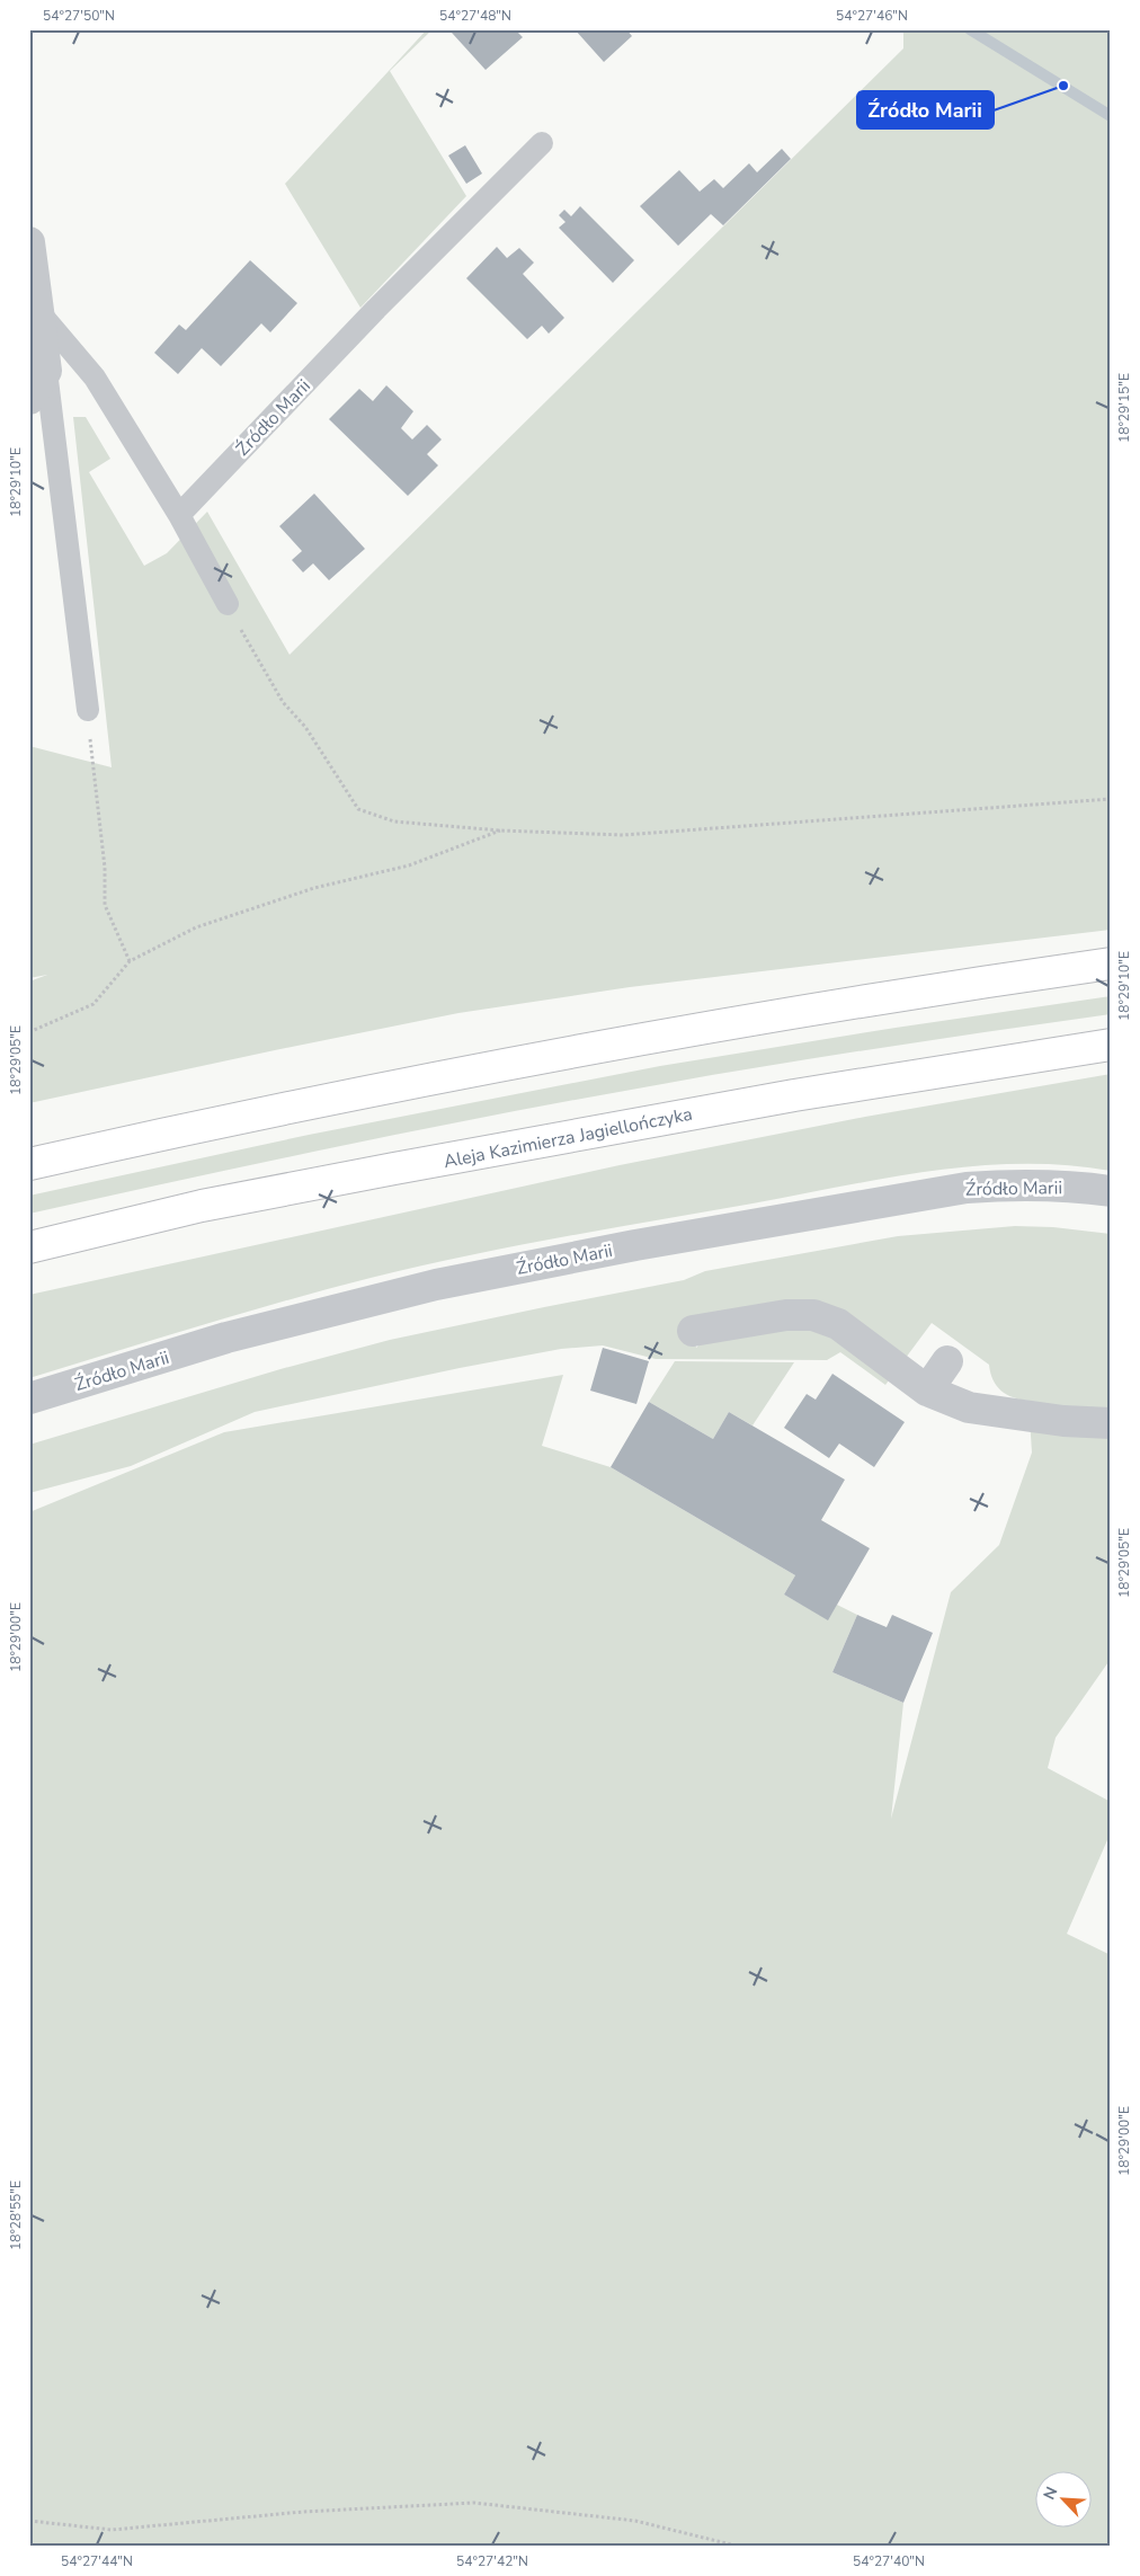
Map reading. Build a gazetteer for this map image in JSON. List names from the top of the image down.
{
  "streets": {
    "highway": ["Aleja Kazimierza Jagiellończyka"],
    "street": ["Źródło Marii"]
  },
  "places": ["Źródło Marii"],
  "north": "top left",
  "coordinates": [
    "54°27'50\"N",
    "54°27'48\"N",
    "54°27'46\"N",
    "18°29'15\"E",
    "18°29'10\"E",
    "18°29'05\"E",
    "18°29'00\"E",
    "18°28'55\"E",
    "54°27'44\"N",
    "54°27'42\"N",
    "54°27'40\"N"
  ]
}
